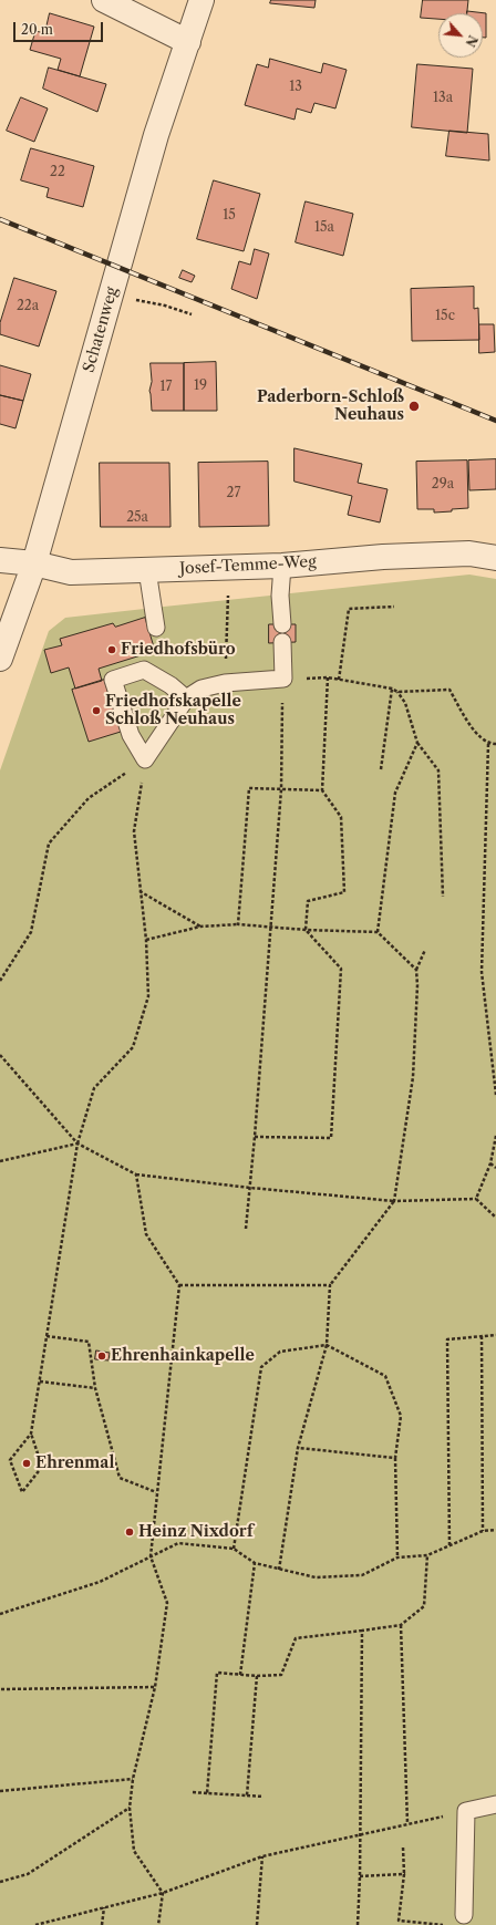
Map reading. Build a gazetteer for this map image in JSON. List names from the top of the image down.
{
  "streets": {
    "street": ["Schatenweg", "Josef-Temme-Weg"]
  },
  "crossings": [
    ["Schatenweg", "Josef-Temme-Weg"]
  ],
  "places": [
    "Paderborn-Schloß Neuhaus",
    "Friedhofsbüro",
    "Friedhofskapelle Schloß Neuhaus",
    "Ehrenhainkapelle",
    "Ehrenmal",
    "Heinz Nixdorf"
  ],
  "house_numbers": [
    "13",
    "13a",
    "22",
    "15",
    "15a",
    "22a",
    "15c",
    "19",
    "17",
    "29a",
    "27",
    "25a"
  ],
  "scale_bar": "20 m",
  "north": "bottom right"
}
